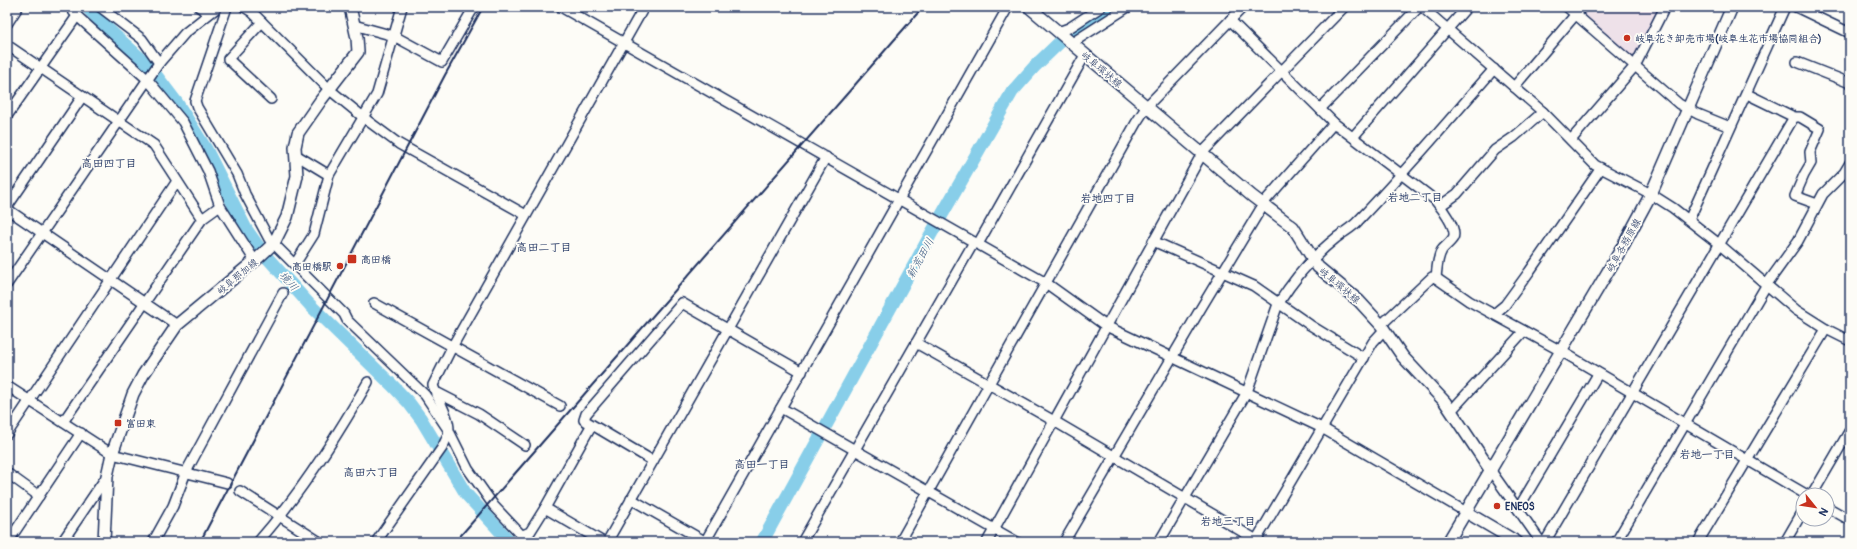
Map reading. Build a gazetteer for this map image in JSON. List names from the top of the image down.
{
  "streets": {
    "main road": ["岐阜環状線", "岐阜各務原線", "岐阜那加線"]
  },
  "crossings": [
    ["岐阜環状線", "岐阜各務原線"]
  ],
  "districts": [
    "高田四丁目",
    "岩地二丁目",
    "岩地四丁目",
    "高田二丁目",
    "岩地一丁目",
    "高田一丁目",
    "高田六丁目",
    "岩地三丁目"
  ],
  "water": ["新荒田川", "境川"],
  "places": {
    "other": ["岐阜花き卸売市場(岐阜生花市場協同組合)", "高田橋駅", "ENEOS"],
    "transit": ["高田橋", "富田東"]
  },
  "north": "bottom right"
}
